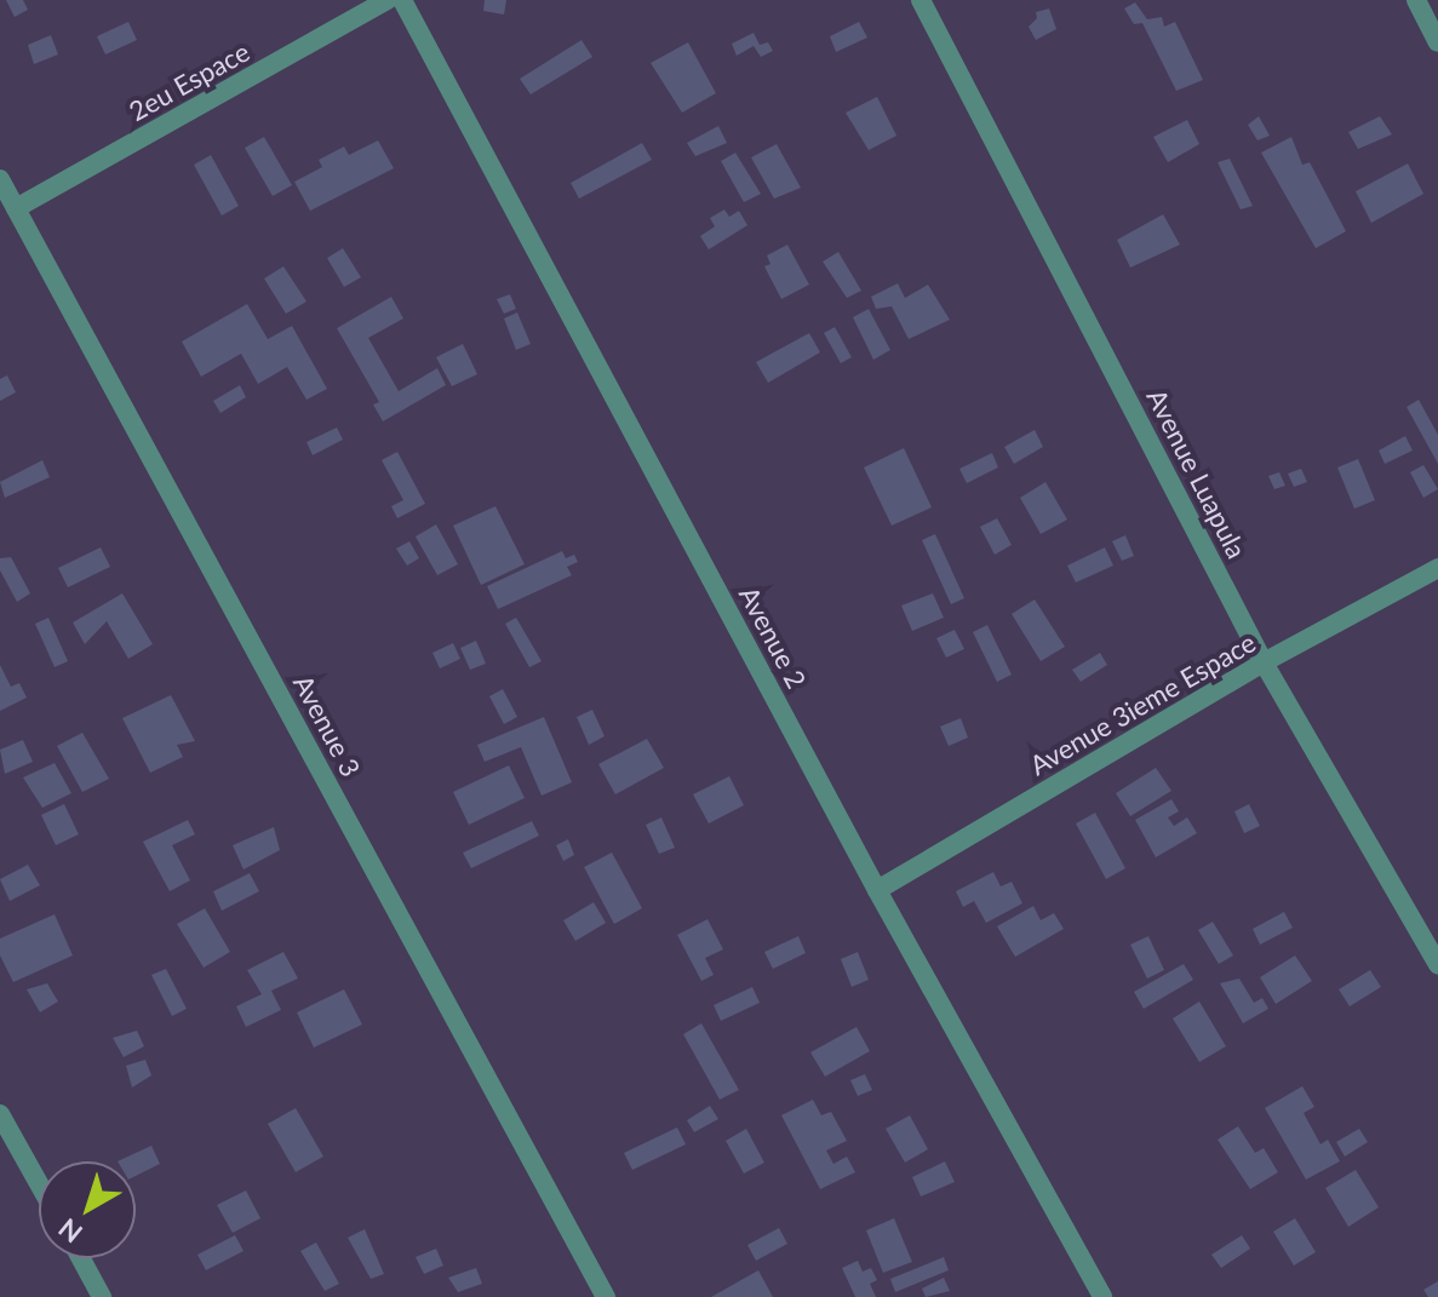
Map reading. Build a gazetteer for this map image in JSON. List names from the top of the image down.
{
  "streets": {
    "street": [
      "2eu Espace",
      "Avenue Luapula",
      "Avenue 2",
      "Avenue 3ieme Espace",
      "Avenue 3"
    ]
  },
  "crossings": [
    ["2eu Espace", "Avenue 3"],
    ["Avenue Luapula", "Avenue 3ieme Espace"],
    ["Avenue 2", "Avenue 3ieme Espace"]
  ],
  "north": "bottom left"
}
